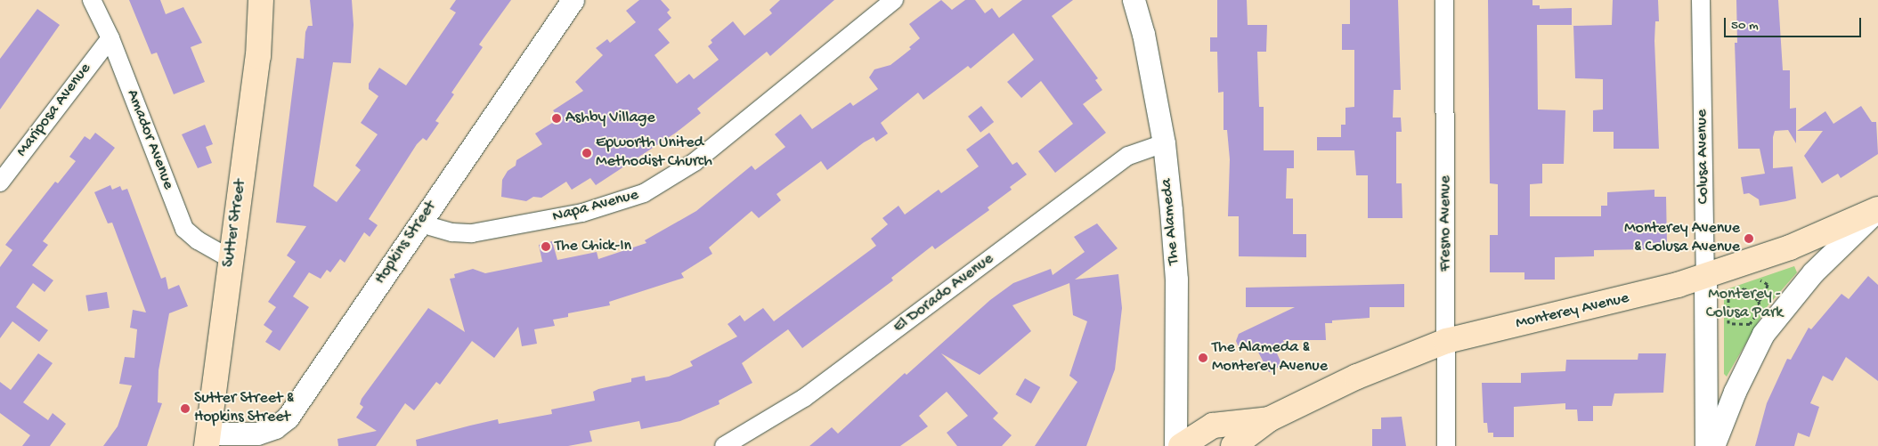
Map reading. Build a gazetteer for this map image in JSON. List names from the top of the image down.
{
  "streets": {
    "main road": ["Sutter Street", "Monterey Avenue"],
    "street": [
      "Mariposa Avenue",
      "Amador Avenue",
      "Colusa Avenue",
      "Napa Avenue",
      "The Alameda",
      "Fresno Avenue",
      "Hopkins Street",
      "El Dorado Avenue"
    ]
  },
  "crossings": [
    ["Mariposa Avenue", "Amador Avenue"],
    ["Amador Avenue", "Sutter Street"],
    ["Colusa Avenue", "Monterey Avenue"],
    ["Napa Avenue", "Hopkins Street"],
    ["The Alameda", "El Dorado Avenue"],
    ["Sutter Street", "Hopkins Street"],
    ["Fresno Avenue", "Monterey Avenue"]
  ],
  "parks": ["Monterey - Colusa Park"],
  "places": [
    "Ashby Village",
    "Epworth United Methodist Church",
    "Monterey Avenue & Colusa Avenue",
    "The Chick-In",
    "The Alameda & Monterey Avenue",
    "Sutter Street & Hopkins Street"
  ],
  "scale_bar": "50 m"
}
